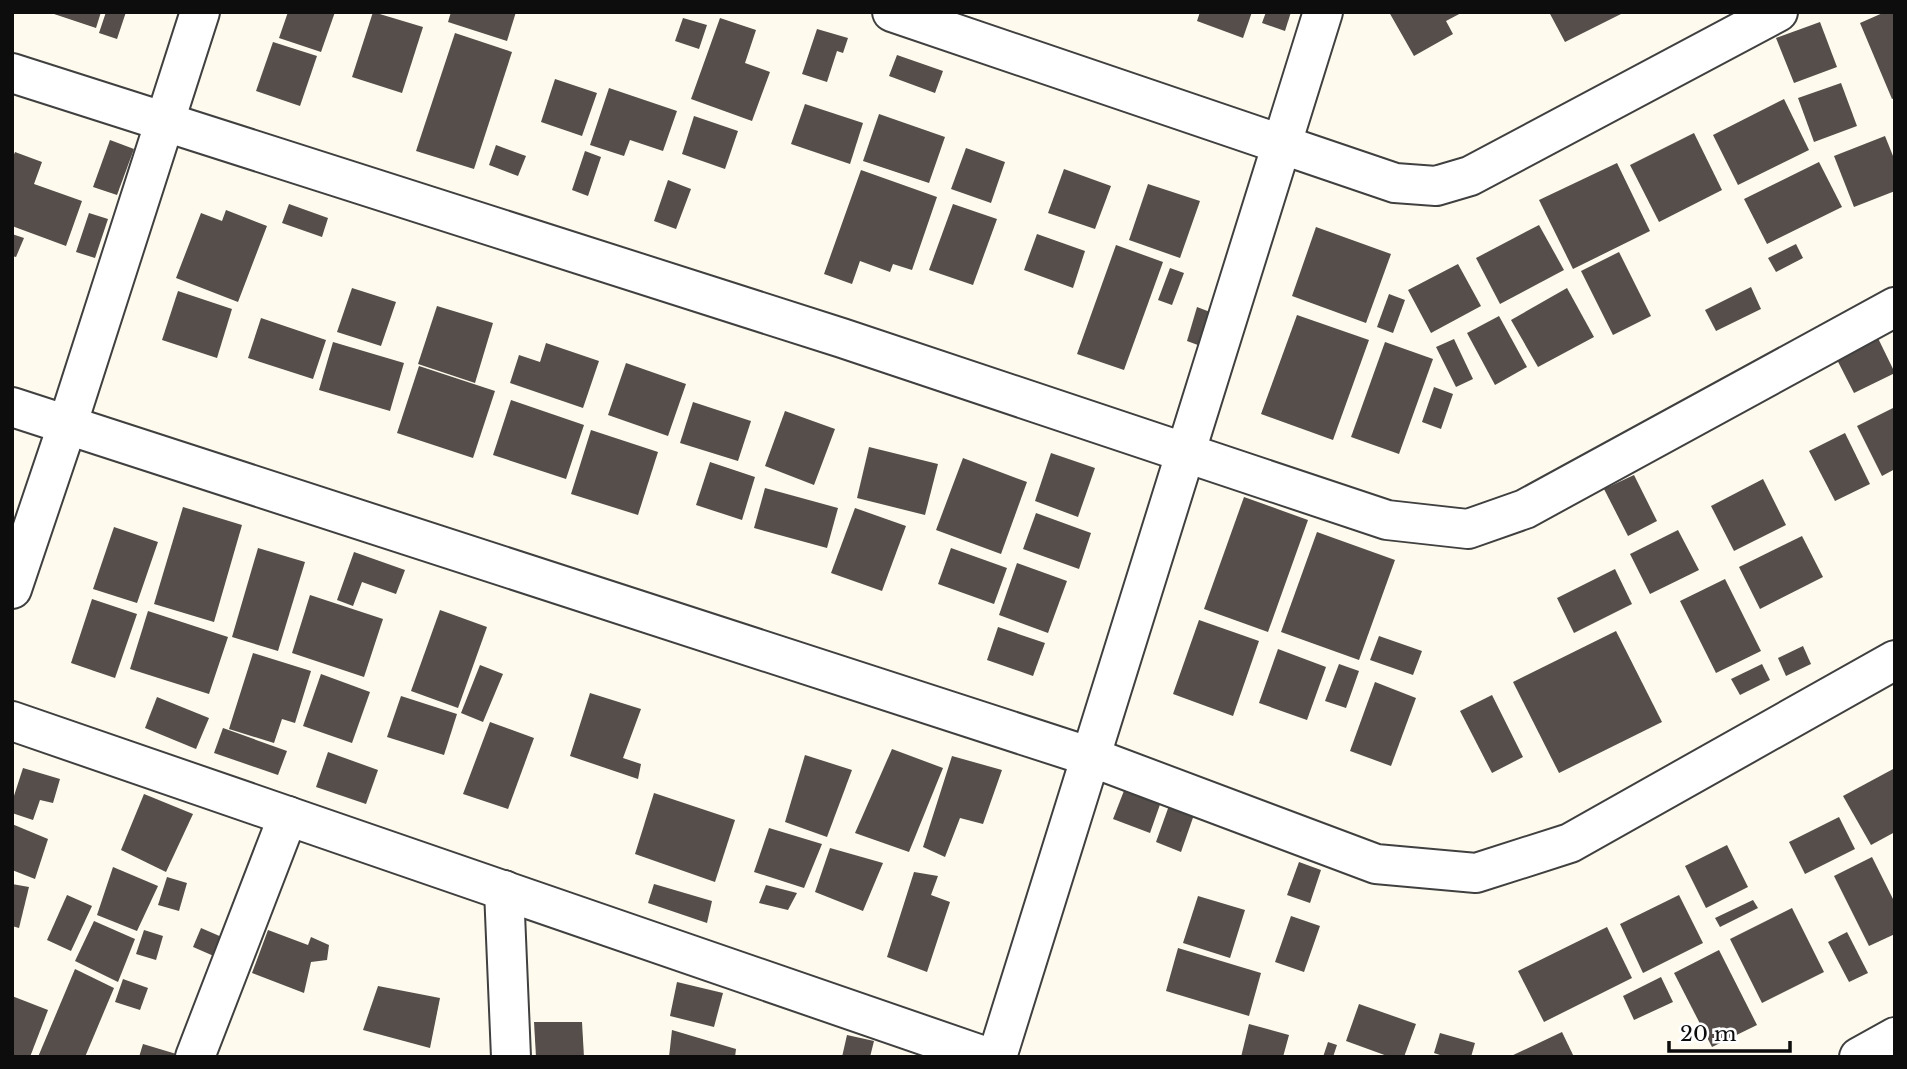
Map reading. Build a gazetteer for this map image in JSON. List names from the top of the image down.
{
  "scale_bar": "20 m"
}
